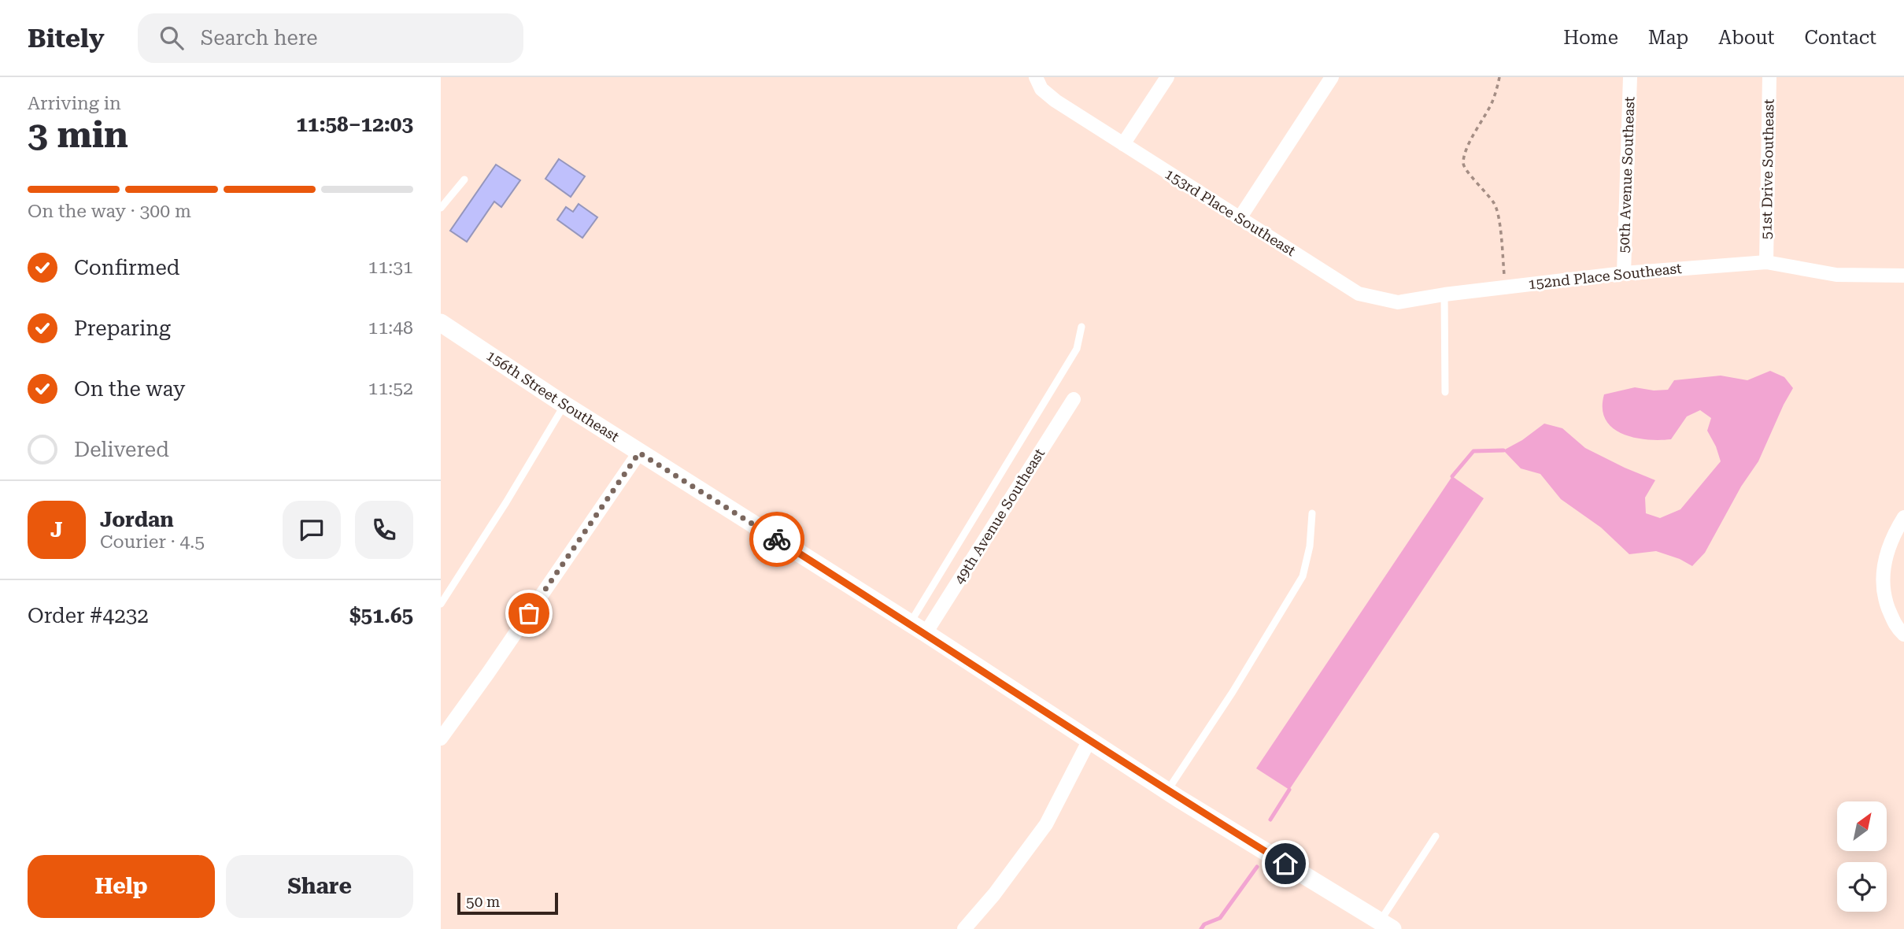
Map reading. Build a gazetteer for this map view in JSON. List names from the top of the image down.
{
  "streets": {
    "street": [
      "51st Drive Southeast",
      "50th Avenue Southeast",
      "153rd Place Southeast",
      "152nd Place Southeast",
      "156th Street Southeast",
      "49th Avenue Southeast"
    ]
  },
  "crossings": [
    ["51st Drive Southeast", "152nd Place Southeast"],
    ["50th Avenue Southeast", "152nd Place Southeast"],
    ["153rd Place Southeast", "152nd Place Southeast"],
    ["156th Street Southeast", "49th Avenue Southeast"]
  ],
  "scale_bar": "50 m",
  "north": "top right",
  "page": {
    "header": "Bitely",
    "search": "Search here",
    "nav": [
      "Home",
      "Map",
      "About",
      "Contact"
    ],
    "heading": ["3 min", "Arriving in", "11:58–12:03"],
    "panel": [
      "Jordan",
      "Courier · 4.5",
      "Order #4232",
      "$51.65"
    ],
    "bar": "On the way · 300 m",
    "list": [
      ["Confirmed", "11:31"],
      ["Preparing", "11:48"],
      ["On the way", "11:52"],
      "Delivered"
    ],
    "round": "J",
    "buttons": ["Help", "Share"],
    "scale": "50 m"
  }
}
